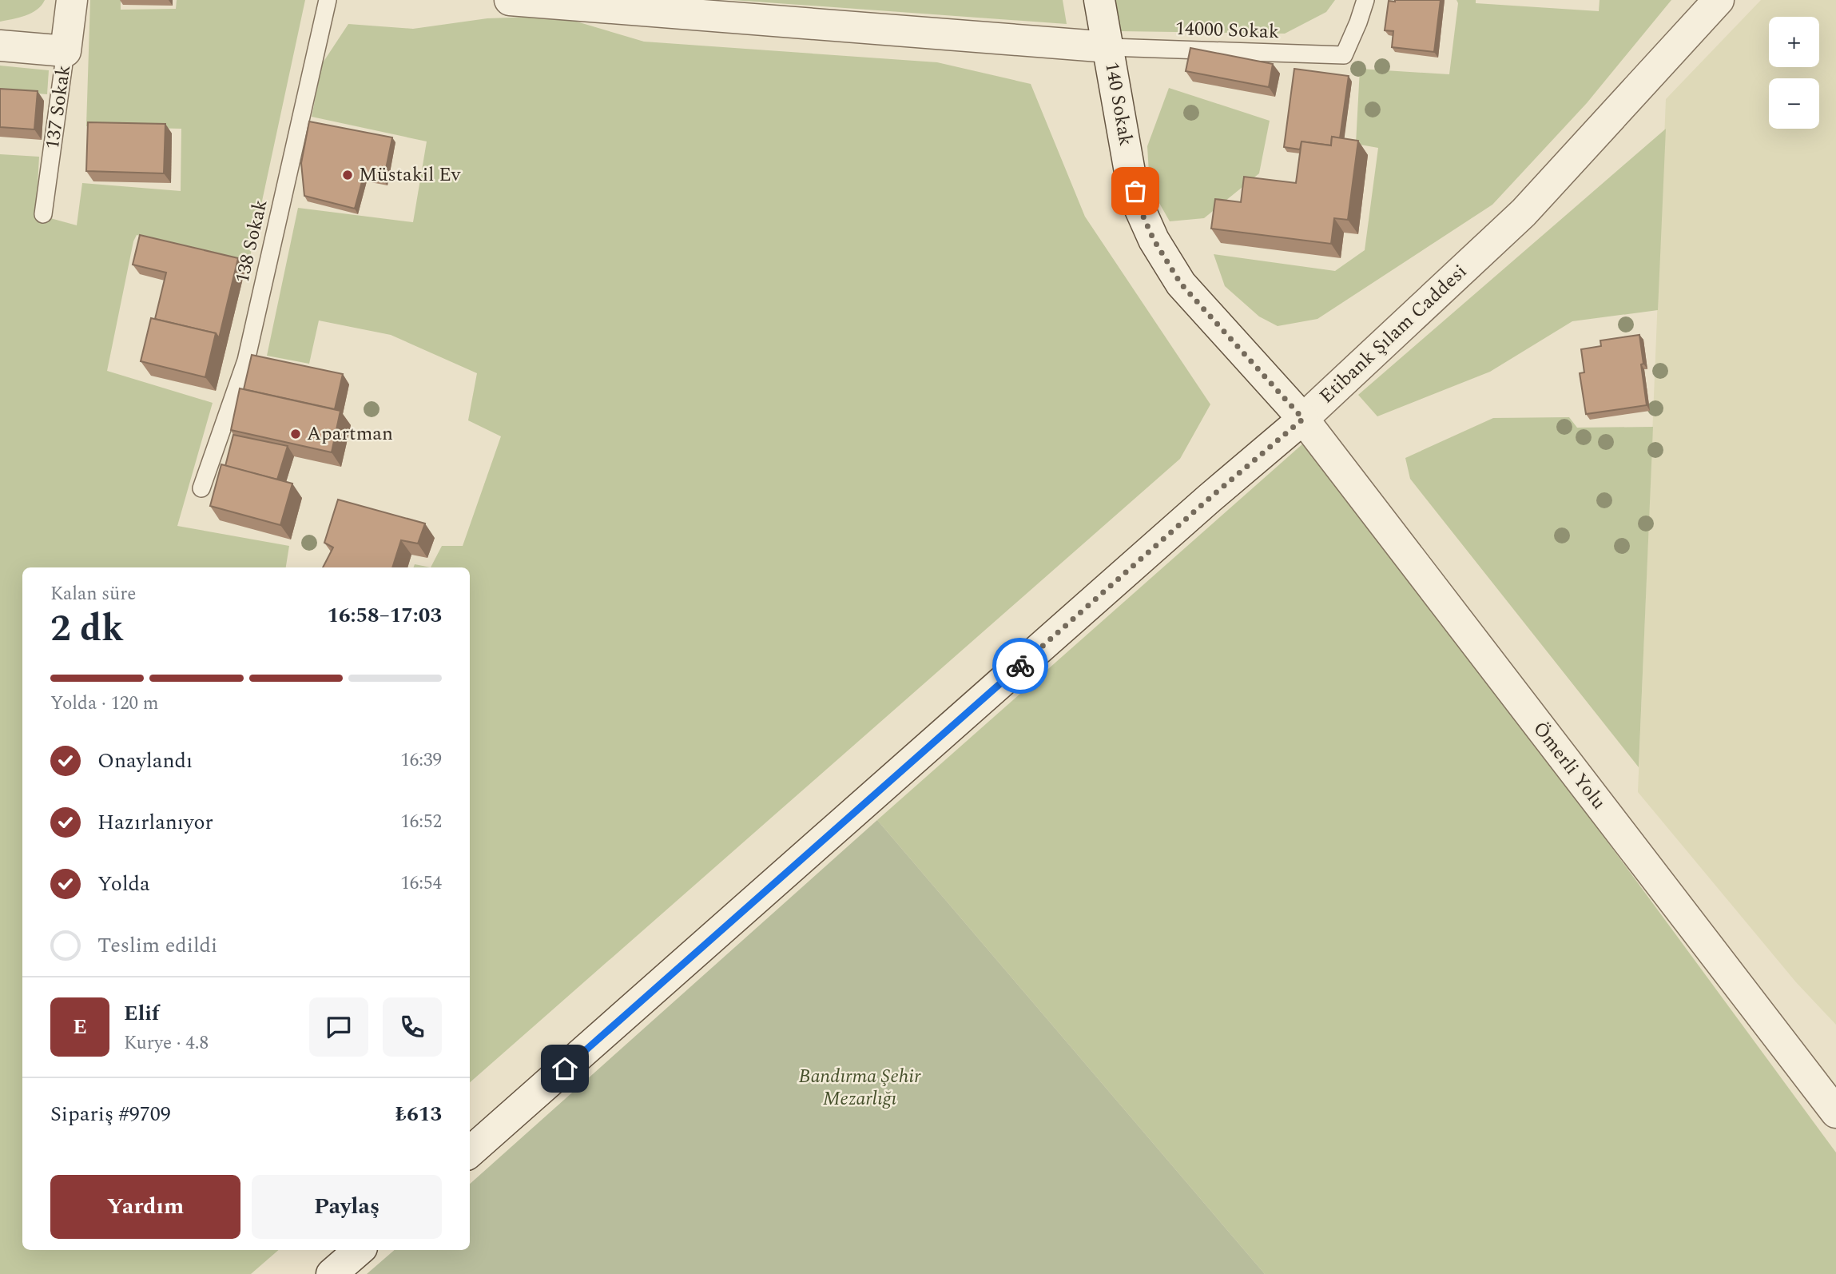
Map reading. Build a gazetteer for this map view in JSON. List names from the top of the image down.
{
  "streets": {
    "street": [
      "140 Sokak",
      "137 Sokak",
      "Etibank Şılam Caddesi",
      "Ömerli Yolu"
    ],
    "lane": ["14000 Sokak", "138 Sokak"]
  },
  "crossings": [
    ["14000 Sokak", "140 Sokak"],
    ["140 Sokak", "Etibank Şılam Caddesi"],
    ["140 Sokak", "Ömerli Yolu"],
    ["Etibank Şılam Caddesi", "Ömerli Yolu"]
  ],
  "parks": ["Bandırma Şehir Mezarlığı"],
  "places": ["Müstakil Ev", "Apartman"],
  "page": {
    "map_buttons": ["+", "−"],
    "heading": ["2 dk", "Kalan süre", "16:58–17:03"],
    "panel": [
      "Elif",
      "Kurye · 4.8",
      "Sipariş #9709",
      "₺613"
    ],
    "bar": "Yolda · 120 m",
    "list": [
      ["Onaylandı", "16:39"],
      ["Hazırlanıyor", "16:52"],
      ["Yolda", "16:54"],
      "Teslim edildi"
    ],
    "round": "E",
    "buttons": ["Yardım", "Paylaş"]
  }
}
